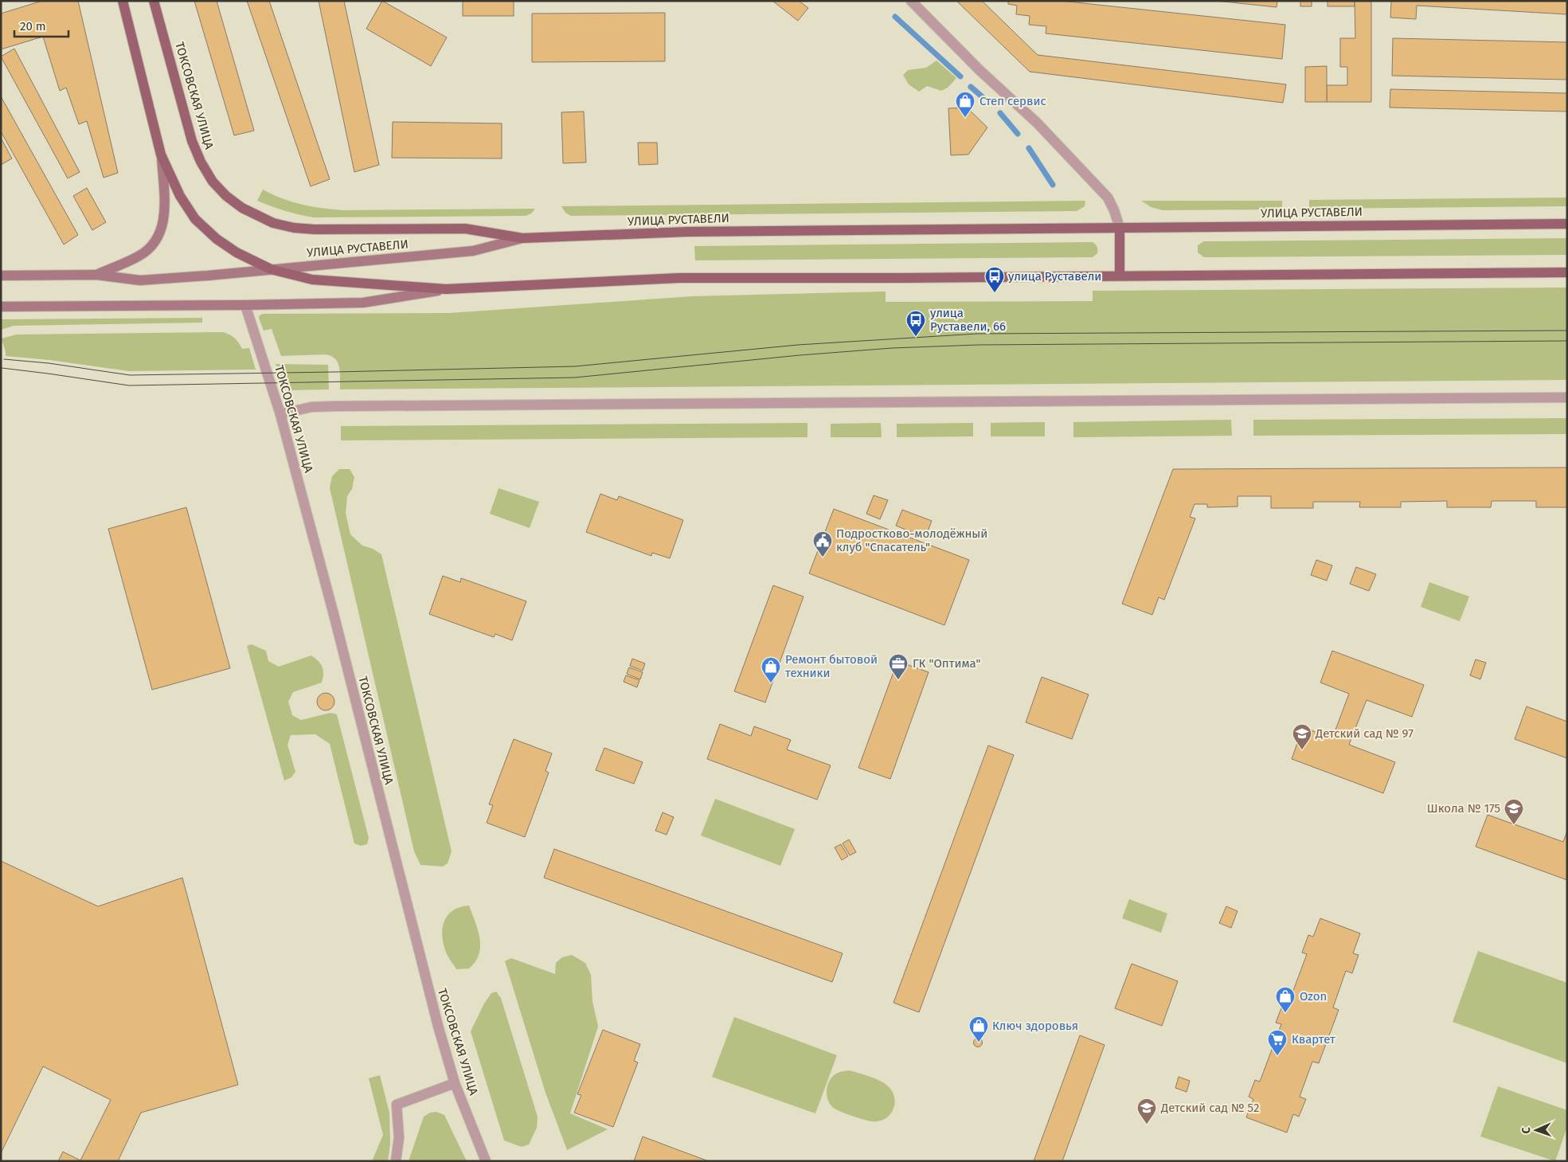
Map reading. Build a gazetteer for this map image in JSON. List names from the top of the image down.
{
  "streets": {
    "main road": ["ТОКСОВСКАЯ УЛИЦА", "УЛИЦА РУСТАВЕЛИ"]
  },
  "crossings": [
    ["ТОКСОВСКАЯ УЛИЦА", "УЛИЦА РУСТАВЕЛИ"]
  ],
  "places": {
    "shop": [
      "Степ сервис",
      "Ремонт бытовой техники",
      "Ozon",
      "Ключ здоровья"
    ],
    "bus stop": ["улица Руставели", "улица Руставели, 66"],
    "public building": ["Подростково-молодёжный клуб \"Спасатель\""],
    "office": ["ГК \"Оптима\""],
    "school or university": ["Детский сад № 97", "Школа № 175", "Детский сад № 52"],
    "supermarket": ["Квартет"]
  },
  "scale_bar": "20 m",
  "north": "left"
}
